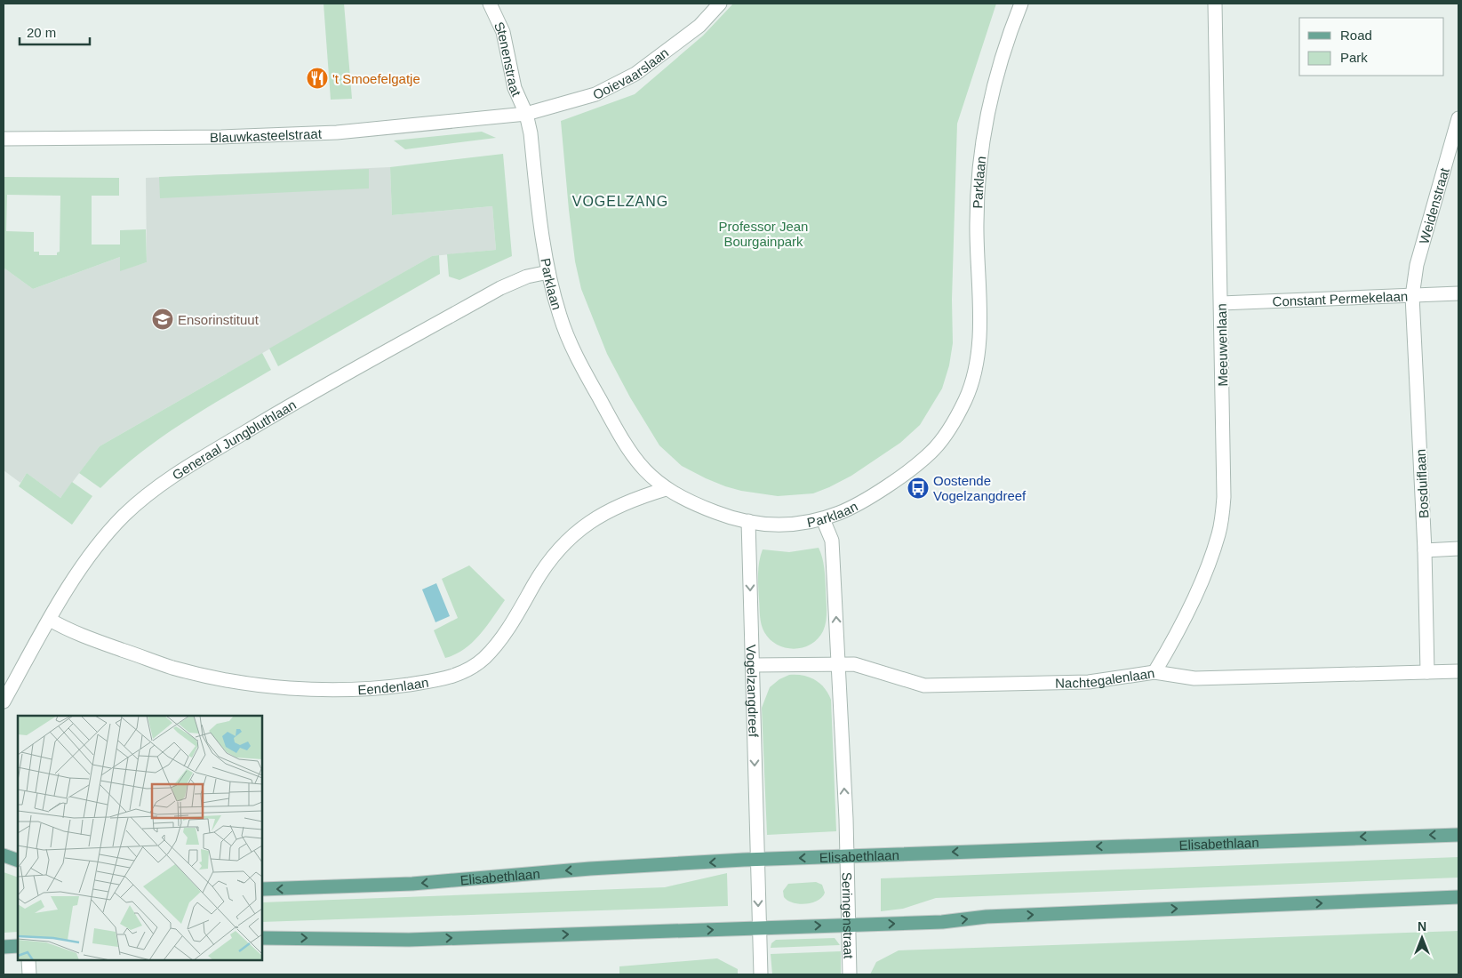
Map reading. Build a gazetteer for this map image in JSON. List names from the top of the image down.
{
  "streets": {
    "main road": ["Elisabethlaan"],
    "street": [
      "Stenenstraat",
      "Ooievaarslaan",
      "Blauwkasteelstraat",
      "Parklaan",
      "Weidenstraat",
      "Constant Permekelaan",
      "Meeuwenlaan",
      "Generaal Jungbluthlaan",
      "Bosduiflaan",
      "Nachtegalenlaan",
      "Eendenlaan",
      "Vogelzangdreef",
      "Seringenstraat"
    ]
  },
  "crossings": [
    ["Stenenstraat", "Ooievaarslaan"],
    ["Stenenstraat", "Blauwkasteelstraat"],
    ["Stenenstraat", "Parklaan"],
    ["Ooievaarslaan", "Blauwkasteelstraat"],
    ["Ooievaarslaan", "Parklaan"],
    ["Blauwkasteelstraat", "Parklaan"],
    ["Parklaan", "Generaal Jungbluthlaan"],
    ["Parklaan", "Eendenlaan"],
    ["Parklaan", "Vogelzangdreef"],
    ["Weidenstraat", "Constant Permekelaan"],
    ["Weidenstraat", "Bosduiflaan"],
    ["Constant Permekelaan", "Meeuwenlaan"],
    ["Constant Permekelaan", "Bosduiflaan"],
    ["Meeuwenlaan", "Nachtegalenlaan"],
    ["Generaal Jungbluthlaan", "Eendenlaan"],
    ["Bosduiflaan", "Nachtegalenlaan"],
    ["Nachtegalenlaan", "Vogelzangdreef"],
    ["Vogelzangdreef", "Elisabethlaan"],
    ["Elisabethlaan", "Seringenstraat"]
  ],
  "districts": ["VOGELZANG"],
  "parks": ["Professor Jean Bourgainpark"],
  "places": {
    "restaurant": ["'t Smoefelgatje"],
    "school or university": ["Ensorinstituut"],
    "bus stop": ["Oostende Vogelzangdreef"]
  },
  "legend": ["Road", "Park"],
  "scale_bar": "20 m",
  "north": "top"
}
